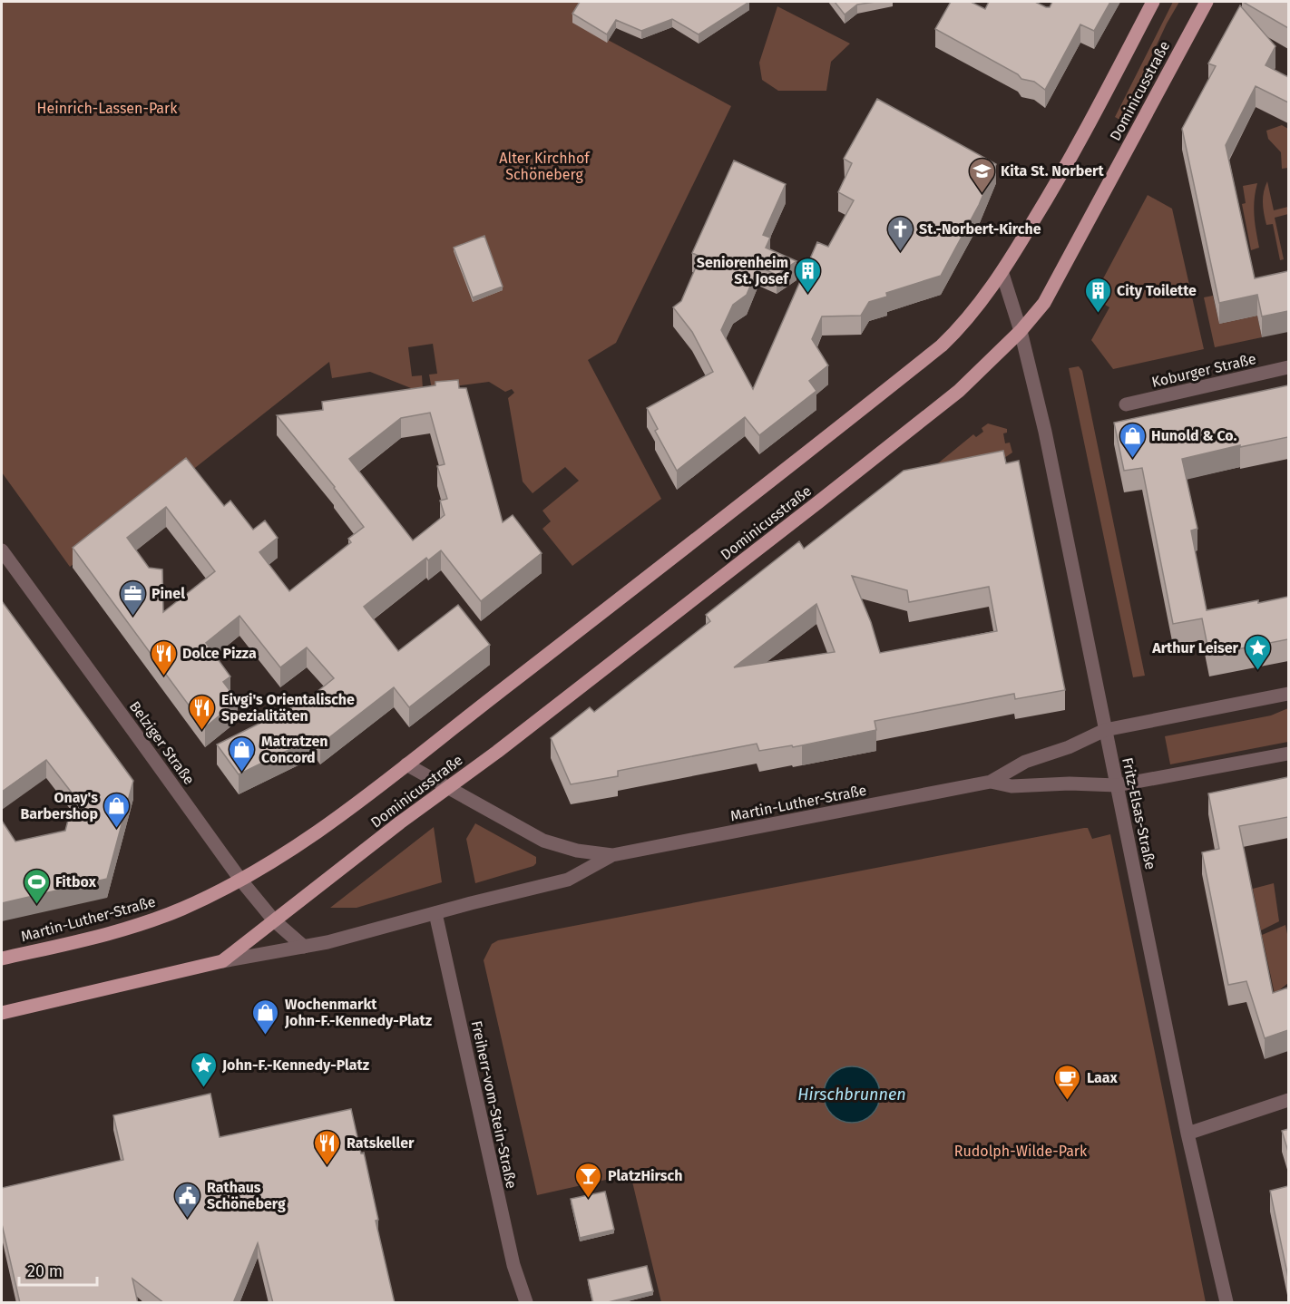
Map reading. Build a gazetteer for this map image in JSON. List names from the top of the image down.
{
  "streets": {
    "main road": ["Dominicusstraße", "Martin-Luther-Straße"],
    "street": [
      "Koburger Straße",
      "Belziger Straße",
      "Fritz-Elsas-Straße",
      "Freiherr-vom-Stein-Straße"
    ]
  },
  "crossings": [
    ["Dominicusstraße", "Belziger Straße"],
    ["Dominicusstraße", "Martin-Luther-Straße"],
    ["Dominicusstraße", "Fritz-Elsas-Straße"],
    ["Belziger Straße", "Martin-Luther-Straße"],
    ["Martin-Luther-Straße", "Fritz-Elsas-Straße"],
    ["Martin-Luther-Straße", "Freiherr-vom-Stein-Straße"]
  ],
  "water": ["Hirschbrunnen"],
  "parks": ["Heinrich-Lassen-Park", "Alter Kirchhof Schöneberg", "Rudolph-Wilde-Park"],
  "places": {
    "school or university": ["Kita St. Norbert"],
    "church": ["St.-Norbert-Kirche"],
    "building": ["Seniorenheim St. Josef", "City Toilette"],
    "shop": [
      "Hunold & Co.",
      "Matratzen Concord",
      "Onay's Barbershop",
      "Wochenmarkt John-F.-Kennedy-Platz"
    ],
    "office": ["Pinel"],
    "place": ["Arthur Leiser", "John-F.-Kennedy-Platz"],
    "restaurant": ["Dolce Pizza", "Eivgi's Orientalische Spezialitäten", "Ratskeller"],
    "sports": ["Fitbox"],
    "cafe": ["Laax"],
    "bar": ["PlatzHirsch"],
    "public building": ["Rathaus Schöneberg"]
  },
  "scale_bar": "20 m"
}
